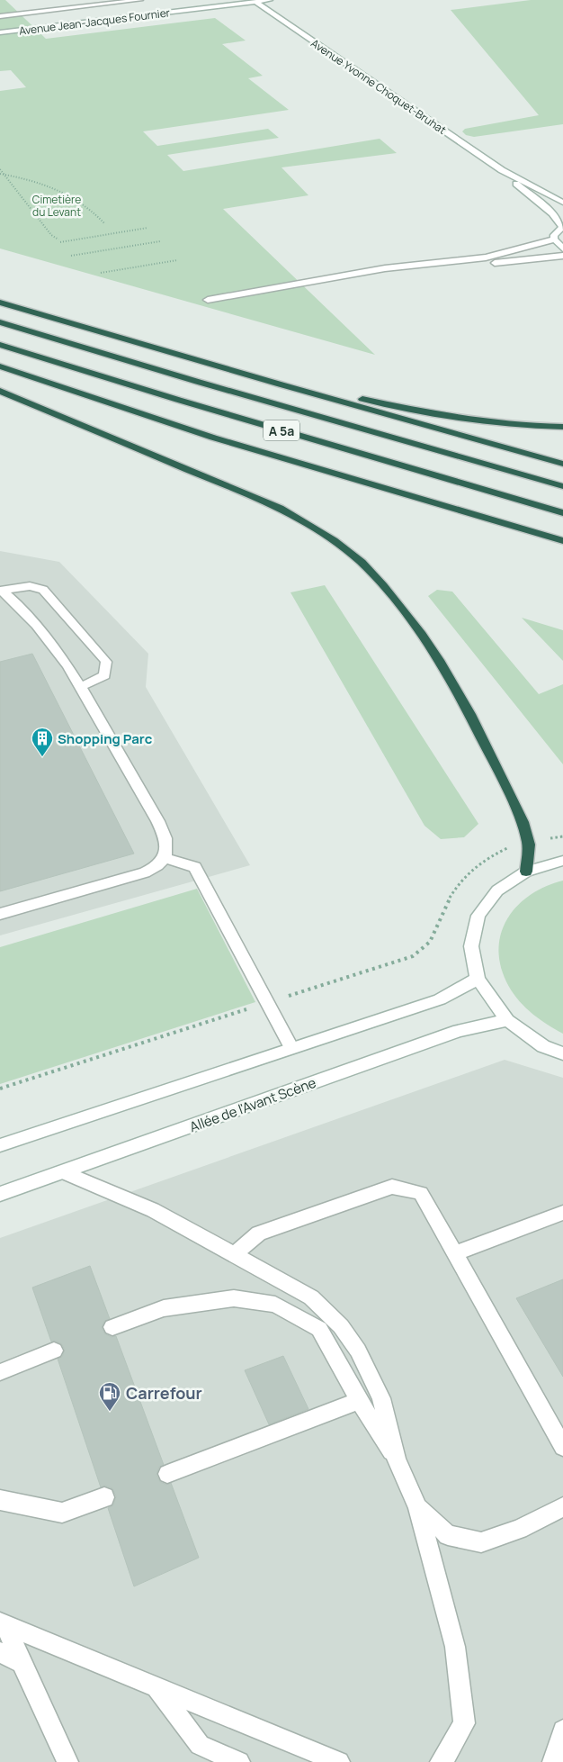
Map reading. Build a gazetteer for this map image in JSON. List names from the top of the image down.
{
  "streets": {
    "highway": ["A 5a"],
    "street": ["Avenue Jean-Jacques Fournier", "Avenue Yvonne Choquet-Bruhat", "Allée de l'Avant Scène"]
  },
  "crossings": [
    ["Avenue Jean-Jacques Fournier", "Avenue Yvonne Choquet-Bruhat"]
  ],
  "parks": ["Cimetière du Levant"],
  "places": {
    "building": ["Shopping Parc"],
    "fuel station": ["Carrefour"]
  }
}
